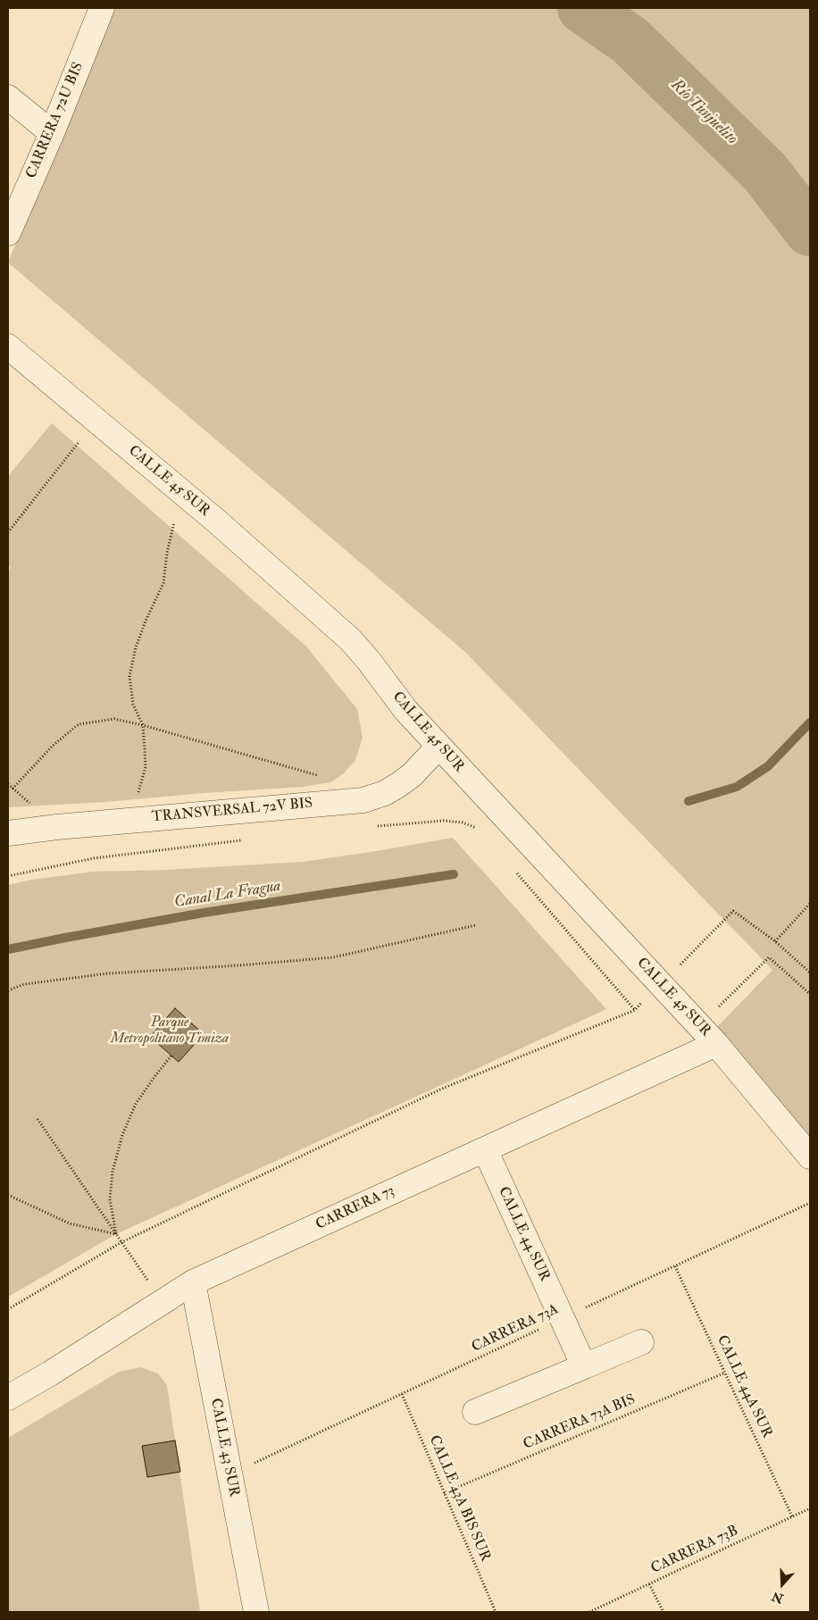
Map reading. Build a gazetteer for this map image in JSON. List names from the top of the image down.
{
  "streets": {
    "street": [
      "CARRERA 72U BIS",
      "CALLE 45 SUR",
      "TRANSVERSAL 72V BIS",
      "CARRERA 73",
      "CALLE 44 SUR",
      "CALLE 43 SUR"
    ],
    "path": [
      "CARRERA 73A",
      "CALLE 44A SUR",
      "CARRERA 73A BIS",
      "CALLE 43A BIS SUR",
      "CARRERA 73B"
    ]
  },
  "crossings": [
    ["CALLE 45 SUR", "TRANSVERSAL 72V BIS"],
    ["CALLE 45 SUR", "CARRERA 73"],
    ["CARRERA 73", "CALLE 44 SUR"],
    ["CARRERA 73", "CALLE 43 SUR"],
    ["CALLE 44 SUR", "CARRERA 73A"],
    ["CARRERA 73A", "CALLE 44A SUR"],
    ["CARRERA 73A", "CALLE 43 SUR"],
    ["CARRERA 73A", "CALLE 43A BIS SUR"],
    ["CALLE 44A SUR", "CARRERA 73A BIS"],
    ["CALLE 44A SUR", "CARRERA 73B"],
    ["CARRERA 73A BIS", "CALLE 43A BIS SUR"]
  ],
  "water": ["Río Tunjuelito", "Canal La Fragua"],
  "parks": ["Parque Metropolitano Timiza"],
  "north": "bottom"
}
